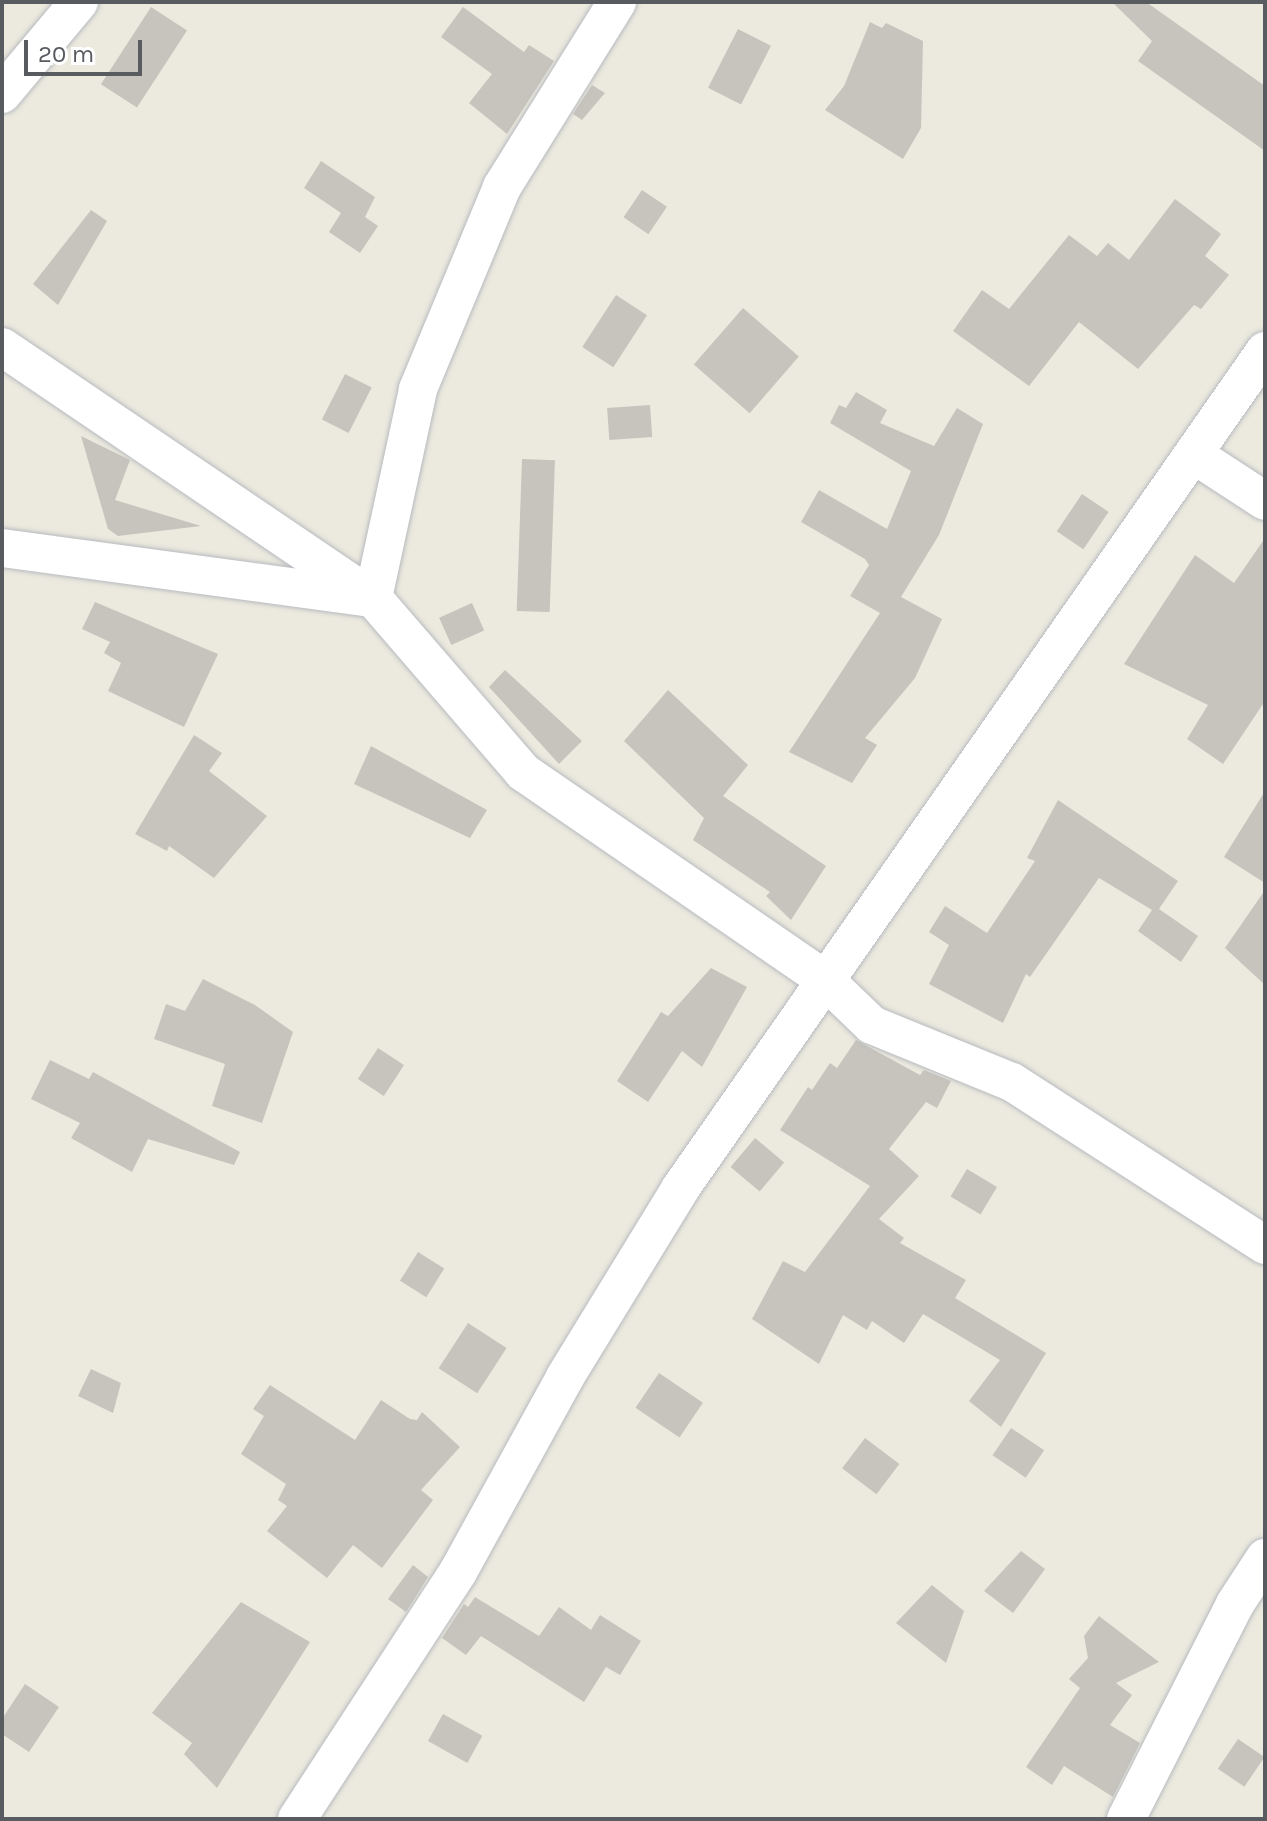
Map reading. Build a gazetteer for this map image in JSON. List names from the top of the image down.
{
  "scale_bar": "20 m"
}
